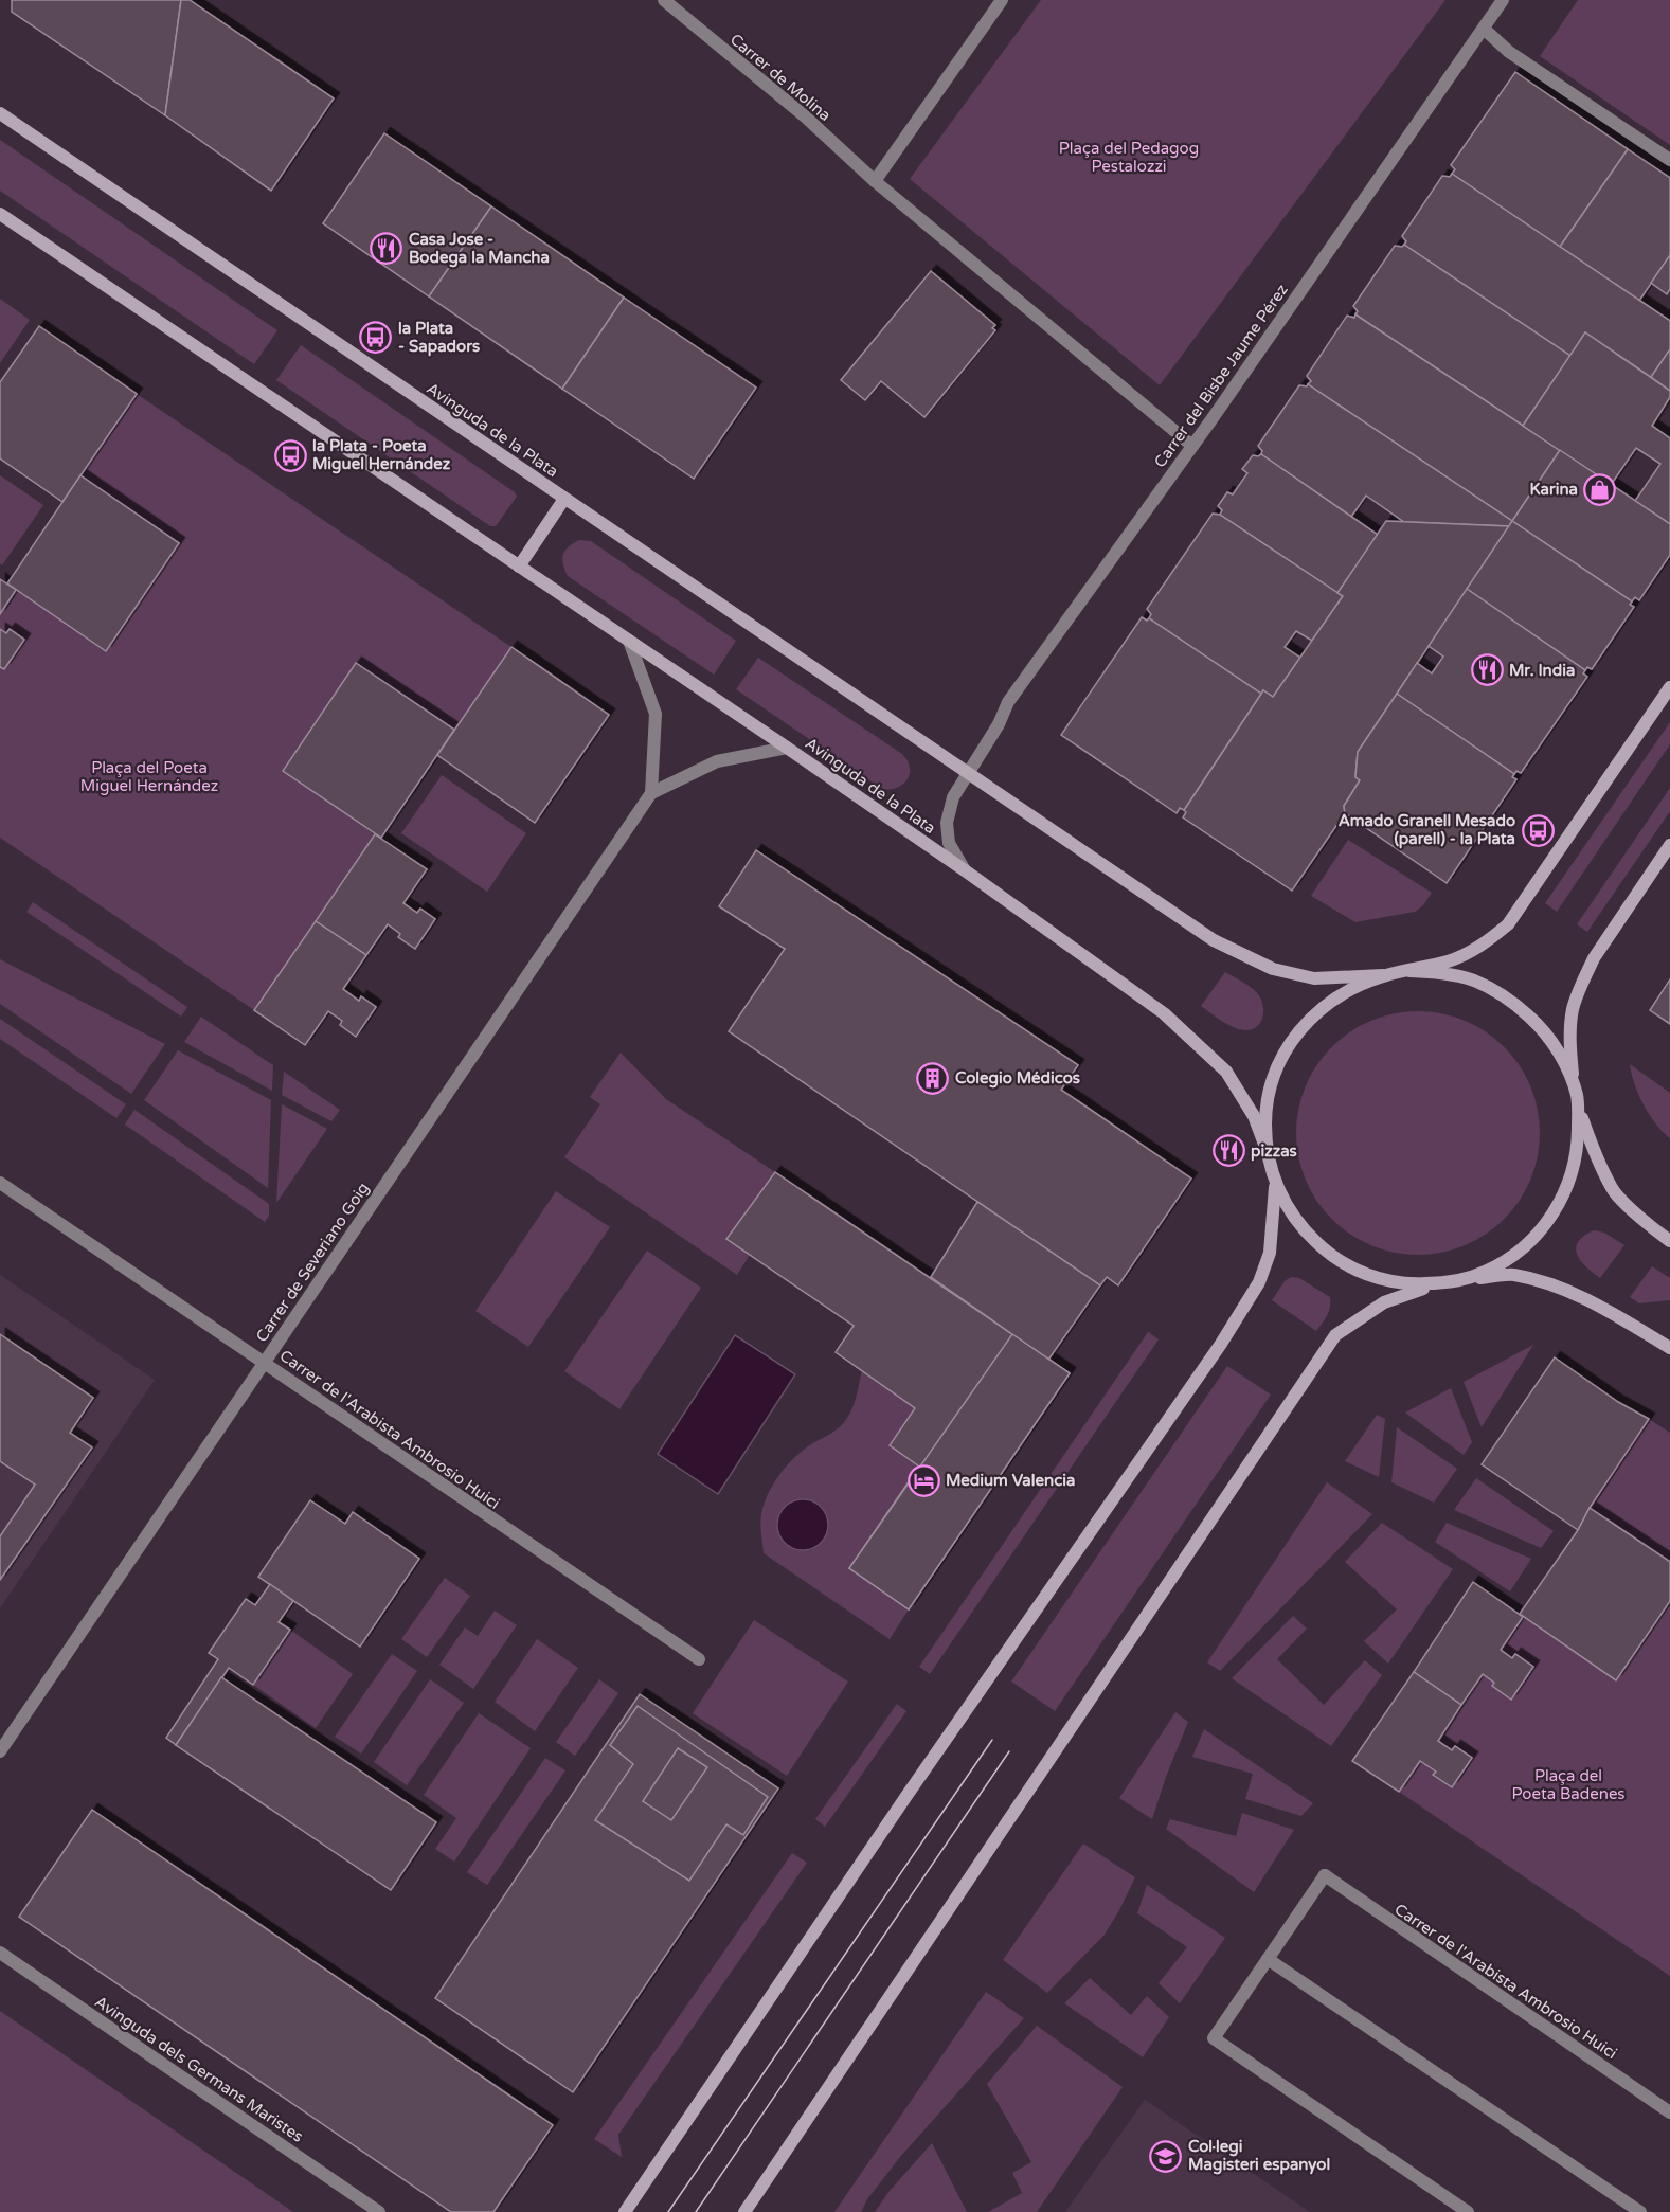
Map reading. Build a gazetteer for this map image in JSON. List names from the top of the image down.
{
  "streets": {
    "main road": ["Avinguda de la Plata"],
    "street": [
      "Carrer de Molina",
      "Carrer del Bisbe Jaume Pérez",
      "Carrer de Severiano Goig",
      "Carrer de l'Arabista Ambrosio Huici",
      "Avinguda dels Germans Maristes"
    ]
  },
  "crossings": [
    ["Carrer del Bisbe Jaume Pérez", "Avinguda de la Plata"],
    ["Avinguda de la Plata", "Carrer de Severiano Goig"],
    ["Carrer de Severiano Goig", "Carrer de l'Arabista Ambrosio Huici"]
  ],
  "parks": ["Plaça del Pedagog Pestalozzi", "Plaça del Poeta Miguel Hernández", "Plaça del Poeta Badenes"],
  "places": {
    "restaurant": ["Casa Jose - Bodega la Mancha", "Mr. India", "pizzas"],
    "bus stop": ["la Plata - Sapadors", "la Plata - Poeta Miguel Hernández", "Amado Granell Mesado (parell) - la Plata"],
    "shop": ["Karina"],
    "building": ["Colegio Médicos"],
    "hotel": ["Medium Valencia"],
    "school or university": ["Col·legi Magisteri espanyol"]
  }
}
